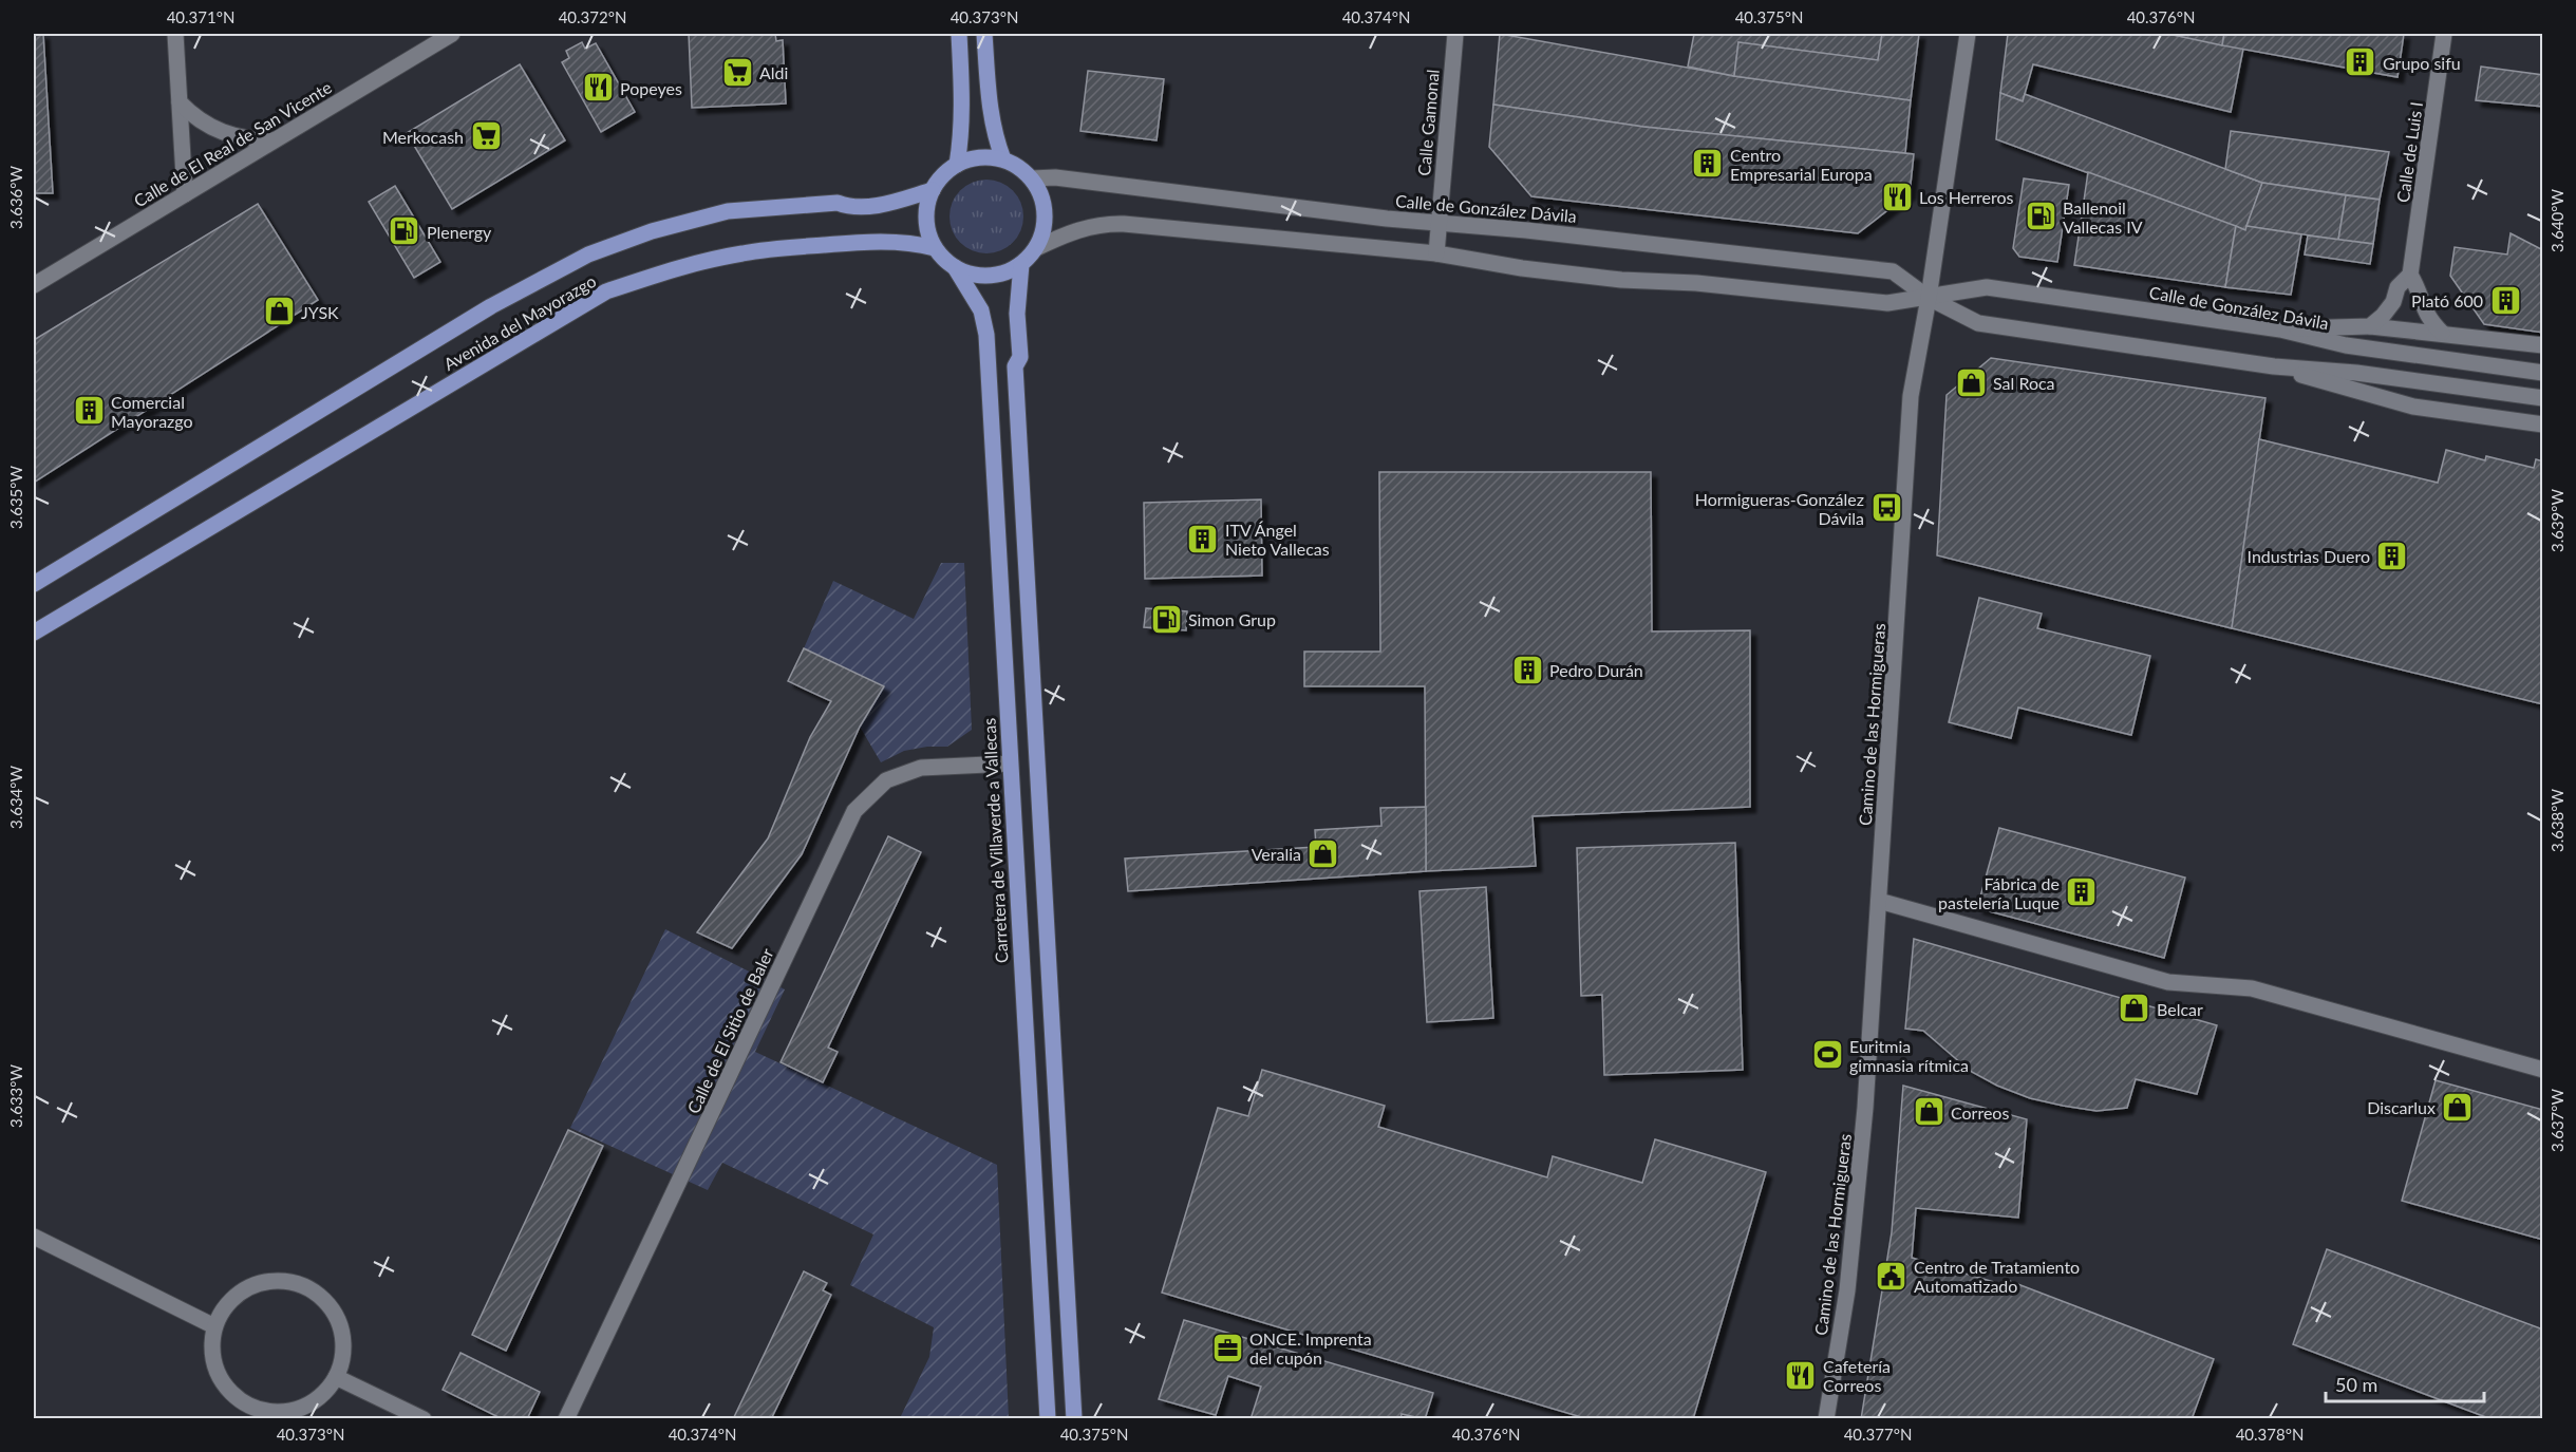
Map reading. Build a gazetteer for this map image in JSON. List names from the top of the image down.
{
  "streets": {
    "main road": ["Avenida del Mayorazgo", "Carretera de Villaverde a Vallecas"],
    "street": [
      "Calle Gamonal",
      "Calle de El Real de San Vicente",
      "Calle de Luis I",
      "Calle de González Dávila",
      "Camino de las Hormigueras",
      "Calle de El Sitio de Baler"
    ]
  },
  "crossings": [
    ["Calle Gamonal", "Calle de González Dávila"],
    ["Calle de González Dávila", "Avenida del Mayorazgo"],
    ["Calle de González Dávila", "Camino de las Hormigueras"],
    ["Calle de González Dávila", "Carretera de Villaverde a Vallecas"],
    ["Avenida del Mayorazgo", "Carretera de Villaverde a Vallecas"],
    ["Carretera de Villaverde a Vallecas", "Calle de El Sitio de Baler"]
  ],
  "places": {
    "building": [
      "Grupo sifu",
      "Centro Empresarial Europa",
      "Plató 600",
      "Comercial Mayorazgo",
      "ITV Ángel Nieto Vallecas",
      "Industrias Duero",
      "Pedro Durán",
      "Fábrica de pastelería Luque"
    ],
    "supermarket": ["Aldi", "Merkocash"],
    "restaurant": ["Popeyes", "Los Herreros", "Cafetería Correos"],
    "fuel station": ["Ballenoil Vallecas IV", "Plenergy", "Simon Grup"],
    "shop": [
      "JYSK",
      "Sal Roca",
      "Veralia",
      "Belcar",
      "Discarlux",
      "Correos"
    ],
    "bus stop": ["Hormigueras-González Dávila"],
    "sports": ["Euritmia gimnasia rítmica"],
    "public building": ["Centro de Tratamiento Automatizado"],
    "office": ["ONCE. Imprenta del cupón"]
  },
  "scale_bar": "50 m",
  "coordinates": [
    "40.371°N",
    "40.372°N",
    "40.373°N",
    "40.374°N",
    "40.375°N",
    "40.376°N",
    "3.636°W",
    "3.640°W",
    "3.635°W",
    "3.639°W",
    "3.634°W",
    "3.638°W",
    "3.633°W",
    "3.637°W",
    "40.377°N",
    "40.378°N"
  ]
}
